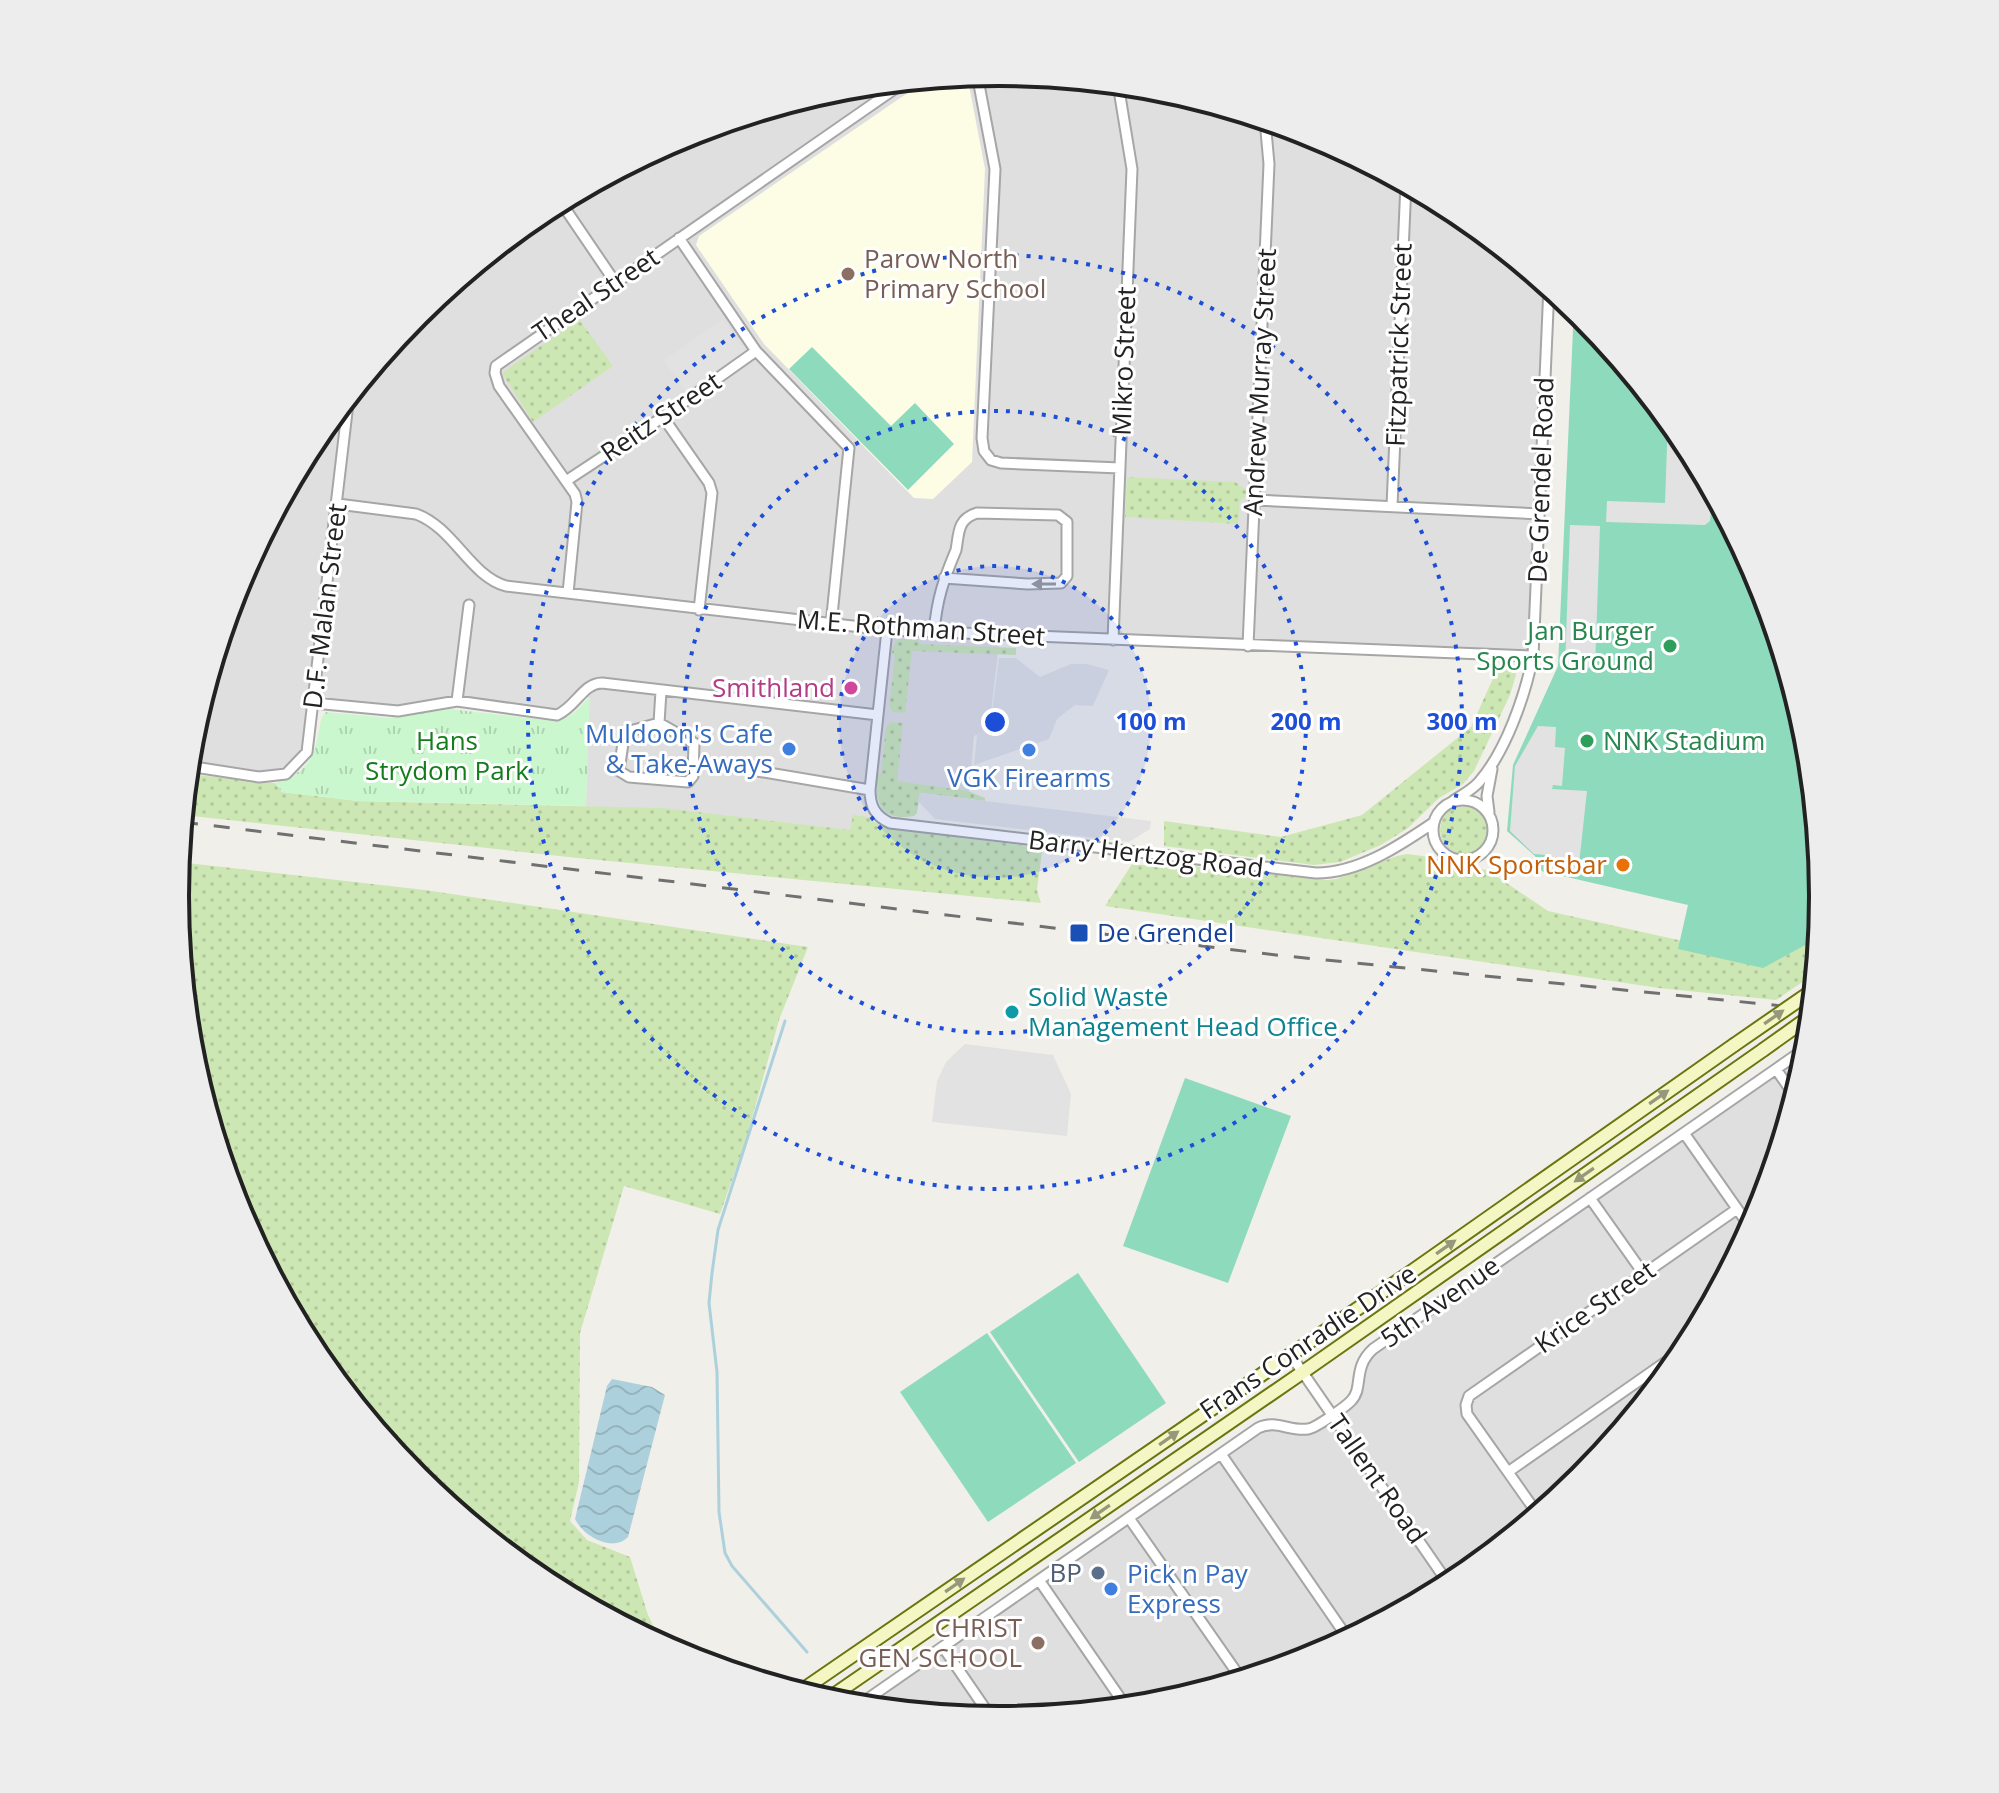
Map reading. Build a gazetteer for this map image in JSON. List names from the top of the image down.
{
  "streets": {
    "main road": ["Frans Conradie Drive"],
    "street": [
      "Theal Street",
      "Fitzpatrick Street",
      "Mikro Street",
      "Andrew Murray Street",
      "Reitz Street",
      "De Grendel Road",
      "D.F. Malan Street",
      "M.E. Rothman Street",
      "Barry Hertzog Road",
      "5th Avenue",
      "Krice Street",
      "Tallent Road"
    ]
  },
  "crossings": [
    ["Theal Street", "Reitz Street"],
    ["Theal Street", "M.E. Rothman Street"],
    ["Mikro Street", "M.E. Rothman Street"],
    ["Andrew Murray Street", "M.E. Rothman Street"],
    ["De Grendel Road", "M.E. Rothman Street"],
    ["De Grendel Road", "Barry Hertzog Road"],
    ["D.F. Malan Street", "M.E. Rothman Street"],
    ["5th Avenue", "Tallent Road"],
    ["Frans Conradie Drive", "Tallent Road"]
  ],
  "parks": ["Hans Strydom Park"],
  "places": {
    "other": [
      "Parow North Primary School",
      "Jan Burger Sports Ground",
      "Smithland",
      "NNK Stadium",
      "Muldoon's Cafe & Take-Aways",
      "VGK Firearms",
      "NNK Sportsbar",
      "Solid Waste Management Head Office",
      "BP",
      "Pick n Pay Express",
      "CHRIST GEN SCHOOL"
    ],
    "transit": ["De Grendel"]
  },
  "rings": ["100 m", "200 m", "300 m"]
}
